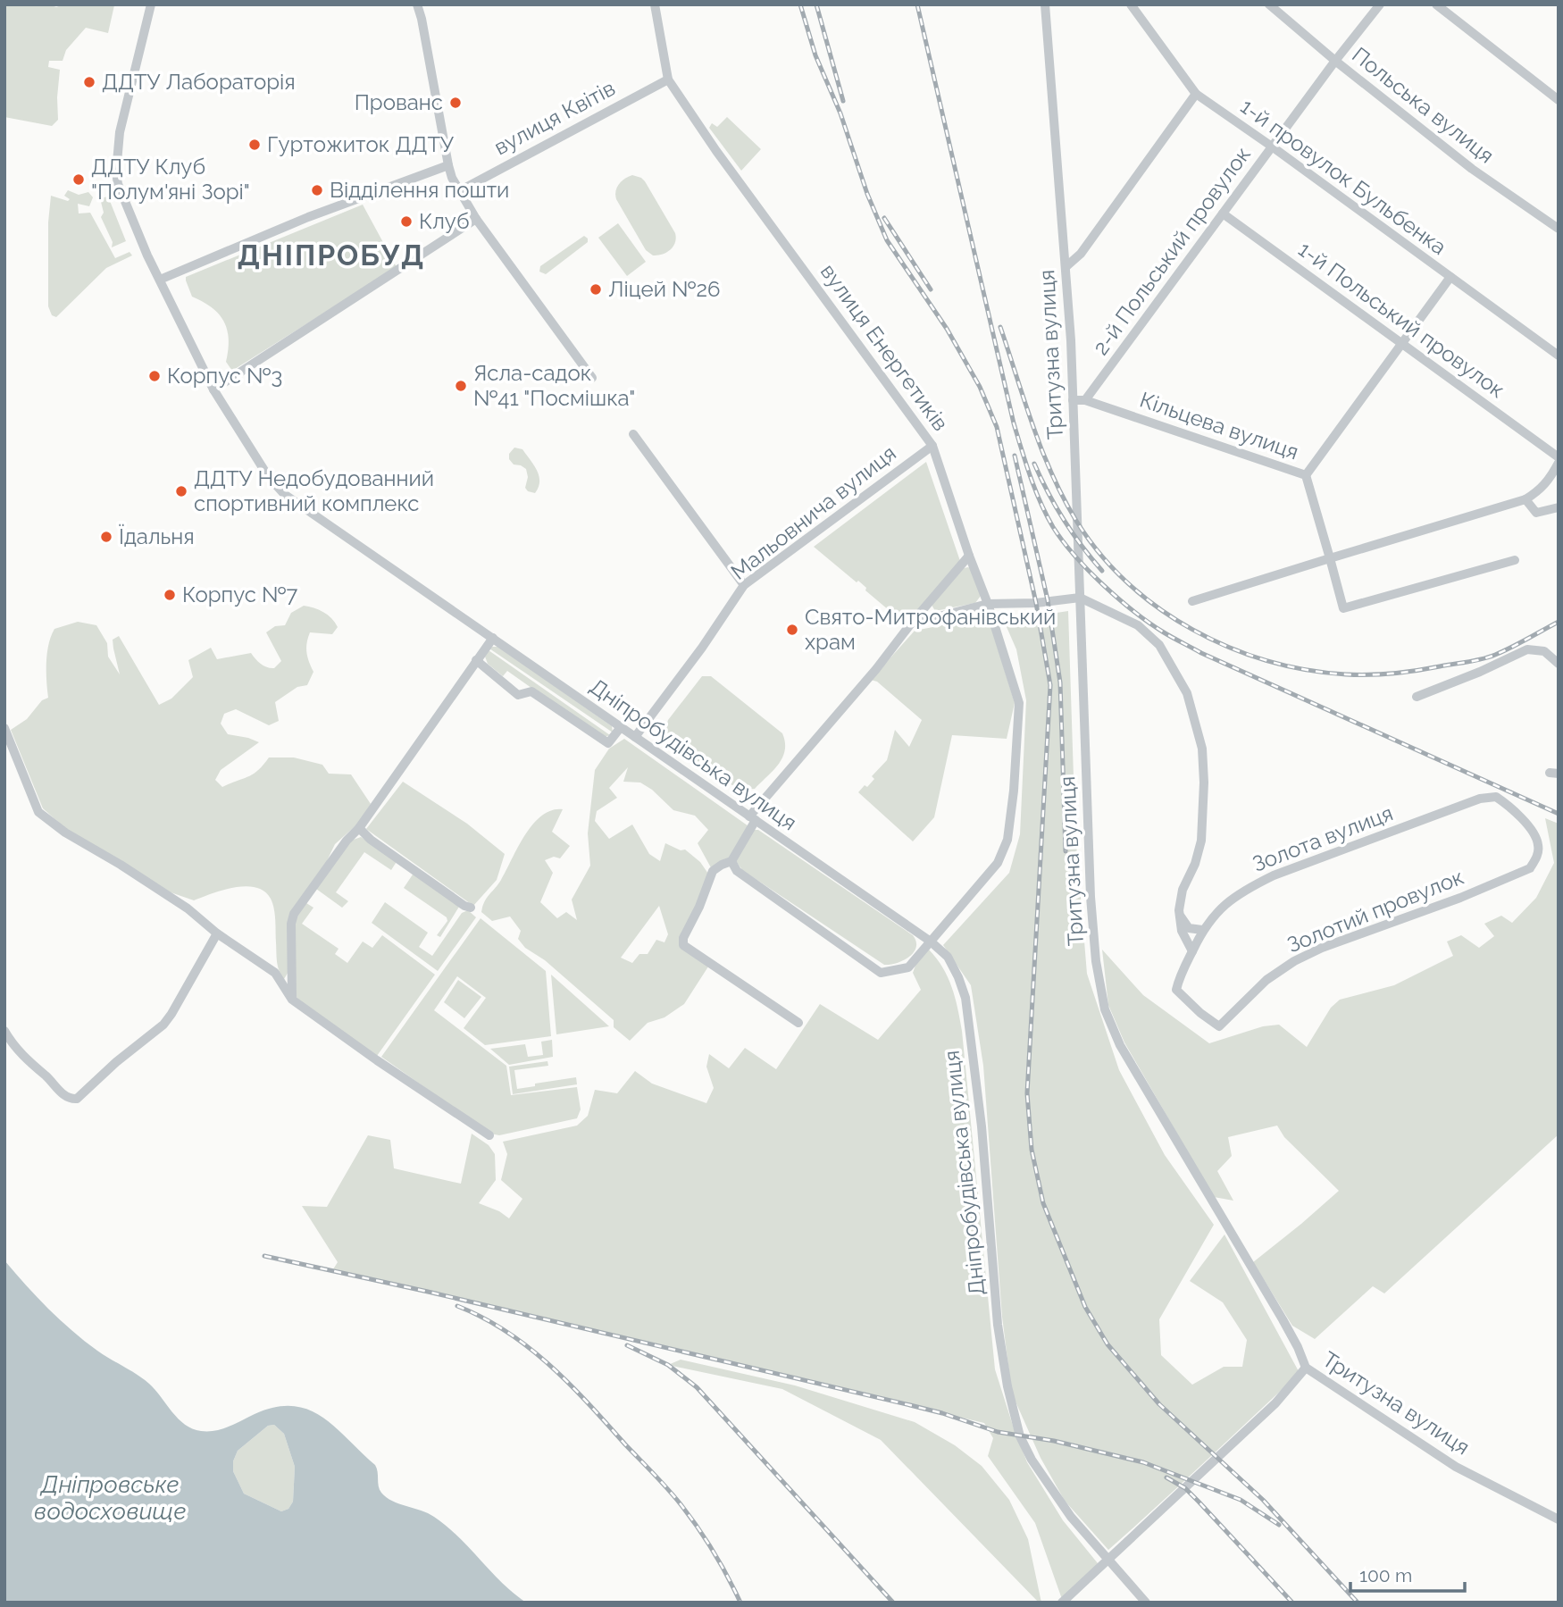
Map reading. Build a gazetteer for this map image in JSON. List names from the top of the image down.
{
  "streets": {
    "street": [
      "Польська вулиця",
      "вулиця Квітів",
      "1-й провулок Бульбенка",
      "2-й Польський провулок",
      "1-й Польський провулок",
      "вулиця Енергетиків",
      "Тритузна вулиця",
      "Кільцева вулиця",
      "Мальовнича вулиця",
      "Дніпробудівська вулиця",
      "Золота вулиця",
      "Золотий провулок"
    ]
  },
  "crossings": [
    ["Польська вулиця", "2-й Польський провулок"],
    ["вулиця Квітів", "вулиця Енергетиків"],
    ["1-й провулок Бульбенка", "2-й Польський провулок"],
    ["2-й Польський провулок", "1-й Польський провулок"],
    ["2-й Польський провулок", "Кільцева вулиця"],
    ["вулиця Енергетиків", "Мальовнича вулиця"],
    ["вулиця Енергетиків", "Дніпробудівська вулиця"],
    ["Тритузна вулиця", "Кільцева вулиця"],
    ["Мальовнича вулиця", "Дніпробудівська вулиця"],
    ["Золота вулиця", "Золотий провулок"]
  ],
  "districts": ["ДНІПРОБУД"],
  "water": ["Дніпровське водосховище"],
  "places": [
    "ДДТУ Лабораторія",
    "Прованс",
    "Гуртожиток ДДТУ",
    "ДДТУ Клуб \"Полум'яні Зорі\"",
    "Відділення пошти",
    "Клуб",
    "Ліцей №26",
    "Корпус №3",
    "Ясла-садок №41 \"Посмішка\"",
    "ДДТУ Недобудованний спортивний комплекс",
    "Їдальня",
    "Корпус №7",
    "Свято-Митрофанівський храм"
  ],
  "scale_bar": "100 m"
}
